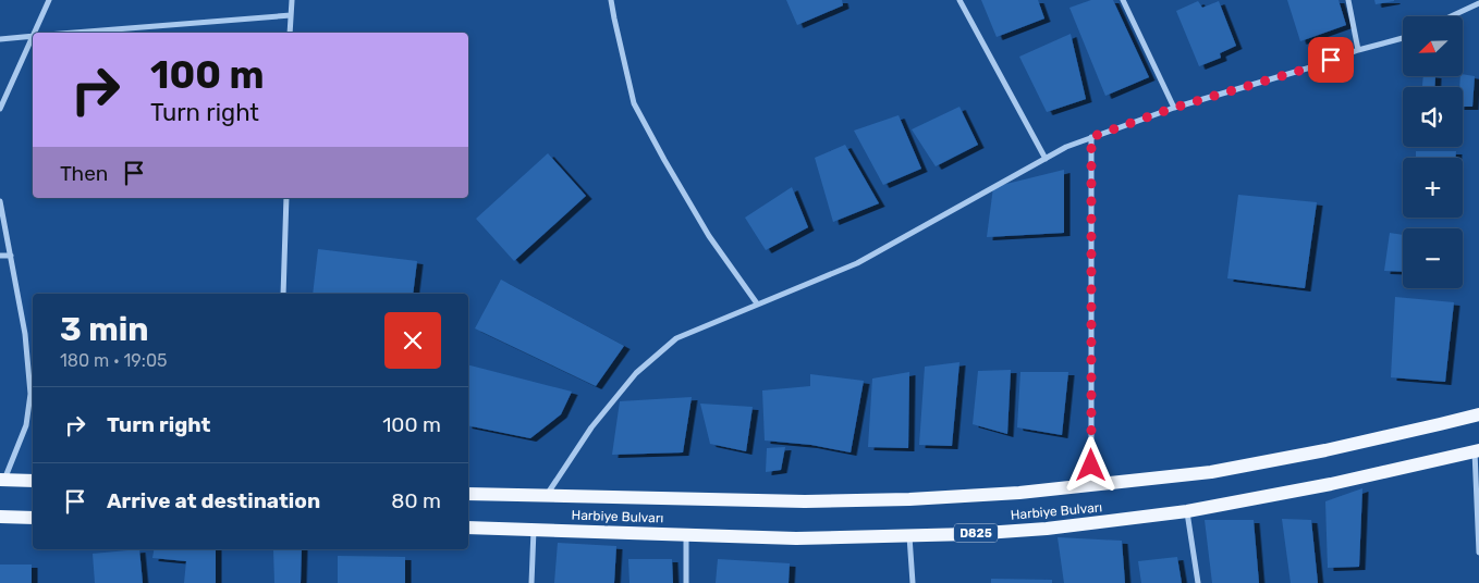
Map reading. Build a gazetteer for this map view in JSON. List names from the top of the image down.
{
  "streets": {
    "main road": ["Harbiye Bulvarı", "D825"]
  },
  "north": "bottom left",
  "page": {
    "map_buttons": ["+", "−"],
    "turn": ["100 m", "Turn right"],
    "then": "Then",
    "heading": ["3 min", "180 m · 19:05"],
    "list": [
      {
        "name": "Turn right",
        "value": "100 m"
      },
      {
        "name": "Arrive at destination",
        "value": "80 m"
      }
    ]
  }
}
